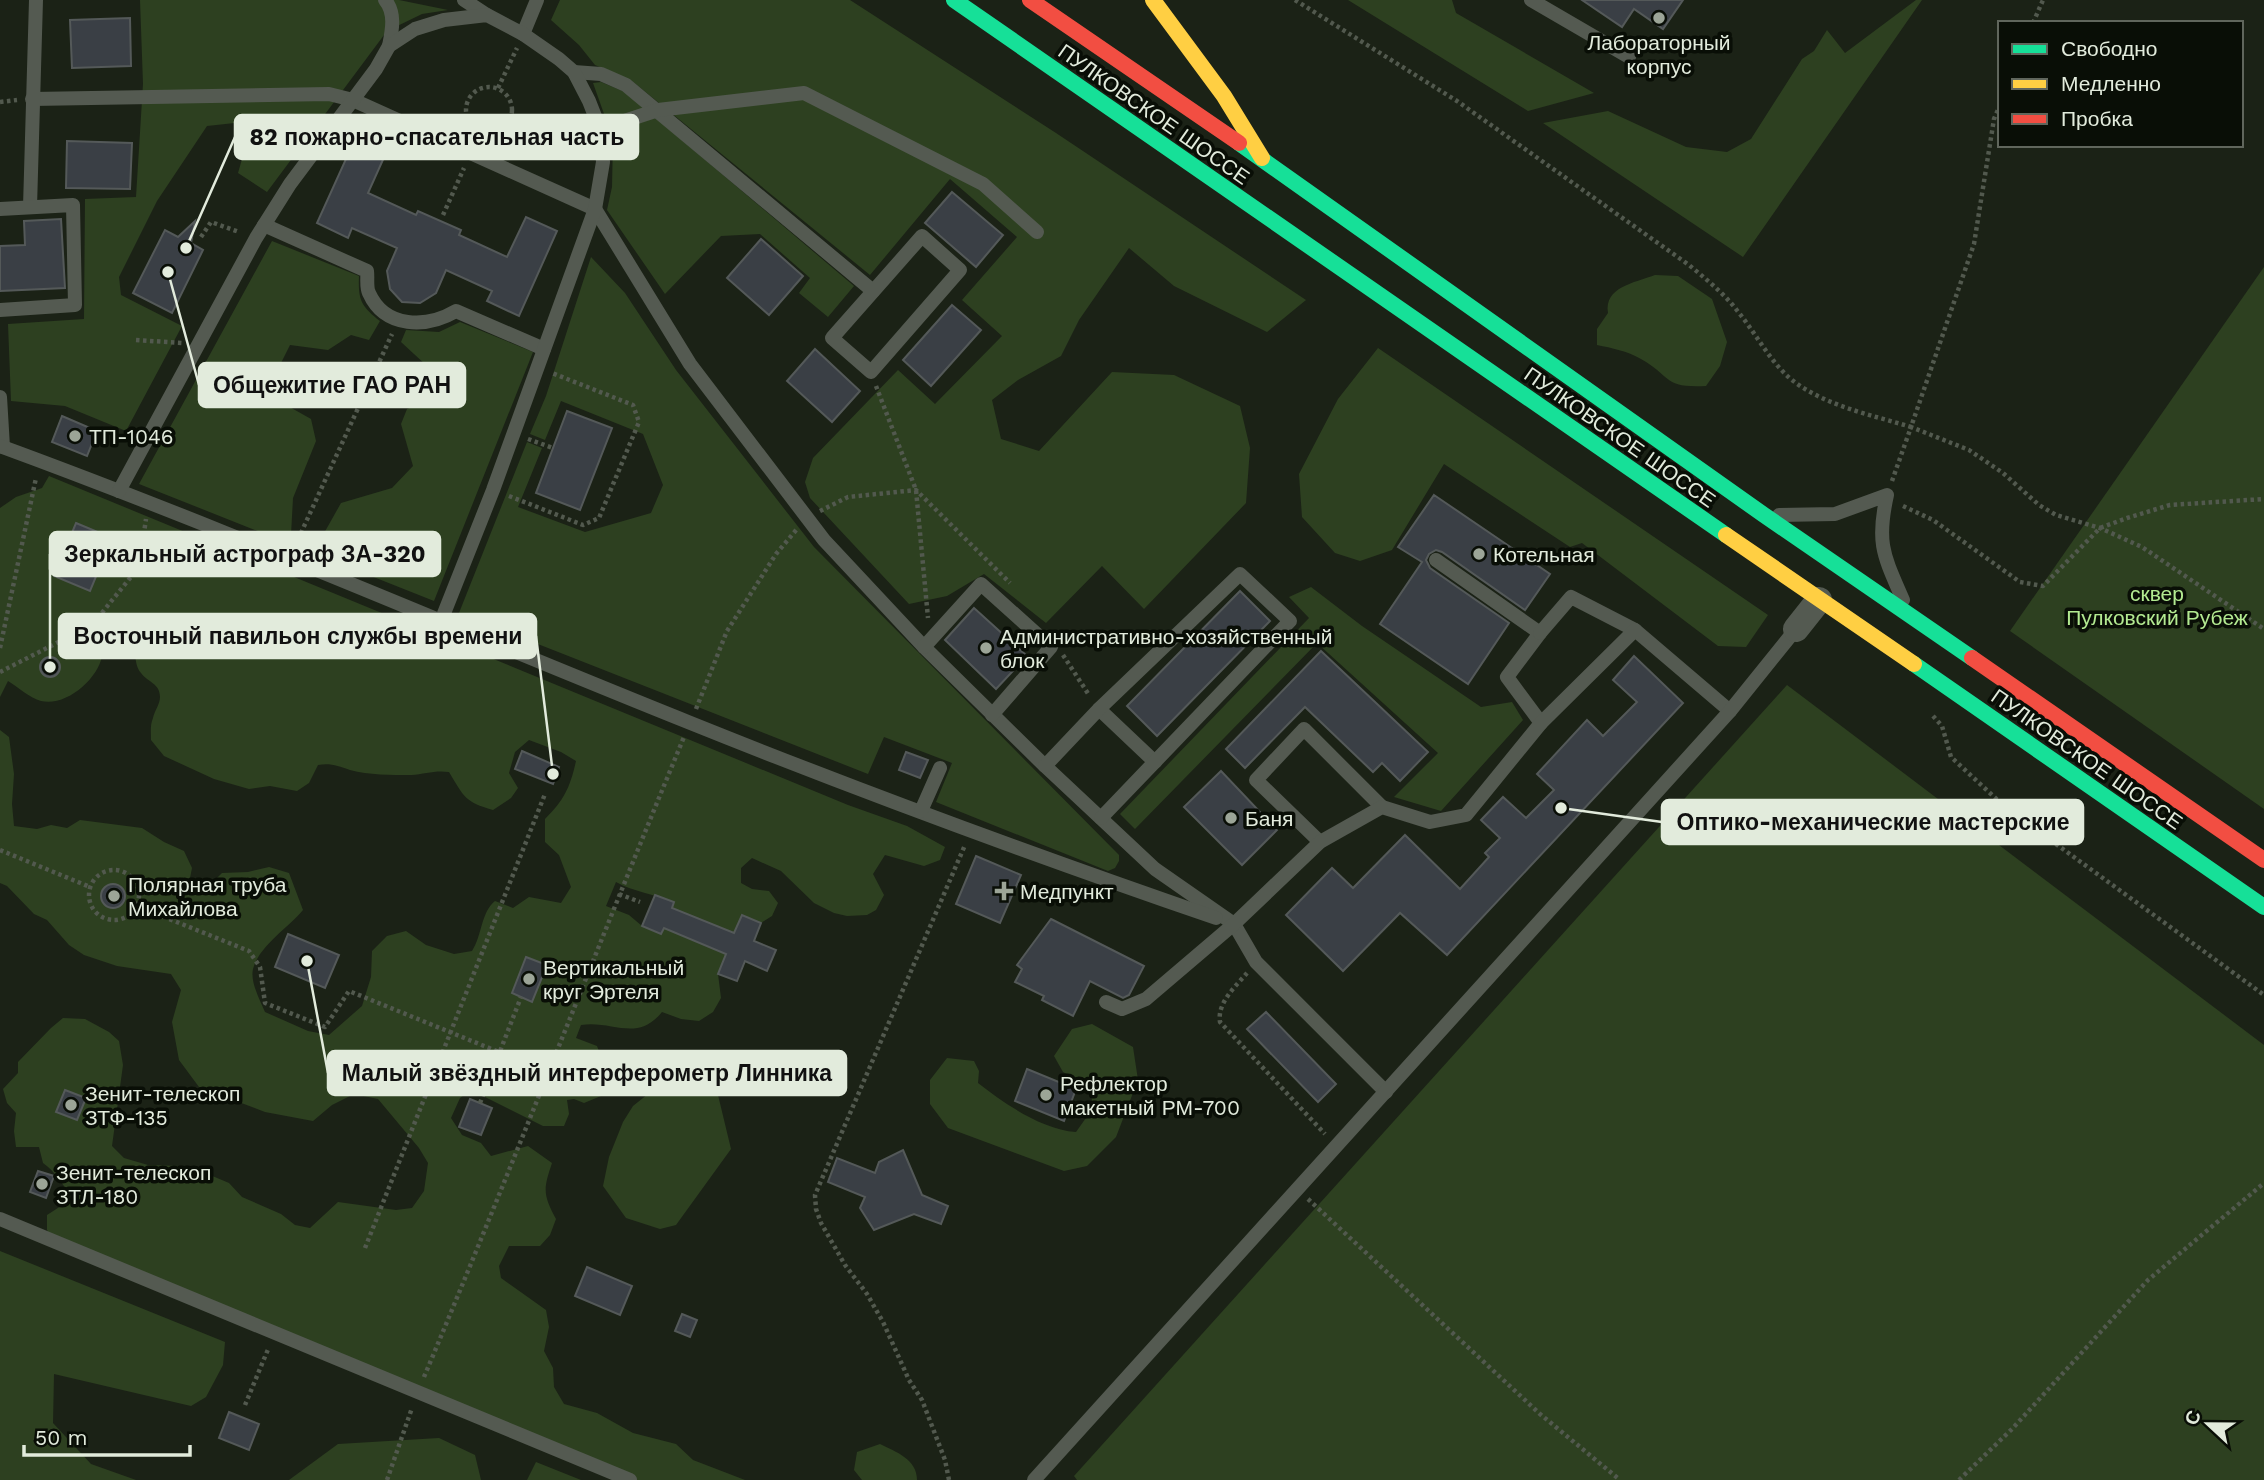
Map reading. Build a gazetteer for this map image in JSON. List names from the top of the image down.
{
  "streets": {
    "main road": ["ПУЛКОВСКОЕ ШОССЕ"]
  },
  "parks": ["сквер Пулковский Рубеж"],
  "places": {
    "other": [
      "Лабораторный корпус",
      "82 пожарно-спасательная часть",
      "Общежитие ГАО РАН",
      "ТП-1046",
      "Котельная",
      "Административно-хозяйственный блок",
      "Зеркальный астрограф ЗА-320",
      "Восточный павильон службы времени",
      "Оптико-механические мастерские",
      "Баня",
      "Полярная труба Михайлова",
      "Малый звёздный интерферометр Линника",
      "Вертикальный круг Эртеля",
      "Рефлектор макетный РМ-700",
      "Зенит-телескоп ЗТФ-135",
      "Зенит-телескоп ЗТЛ-180"
    ],
    "health": ["Медпункт"]
  },
  "legend": ["Свободно", "Медленно", "Пробка"],
  "scale_bar": "50 m",
  "north": "left"
}
